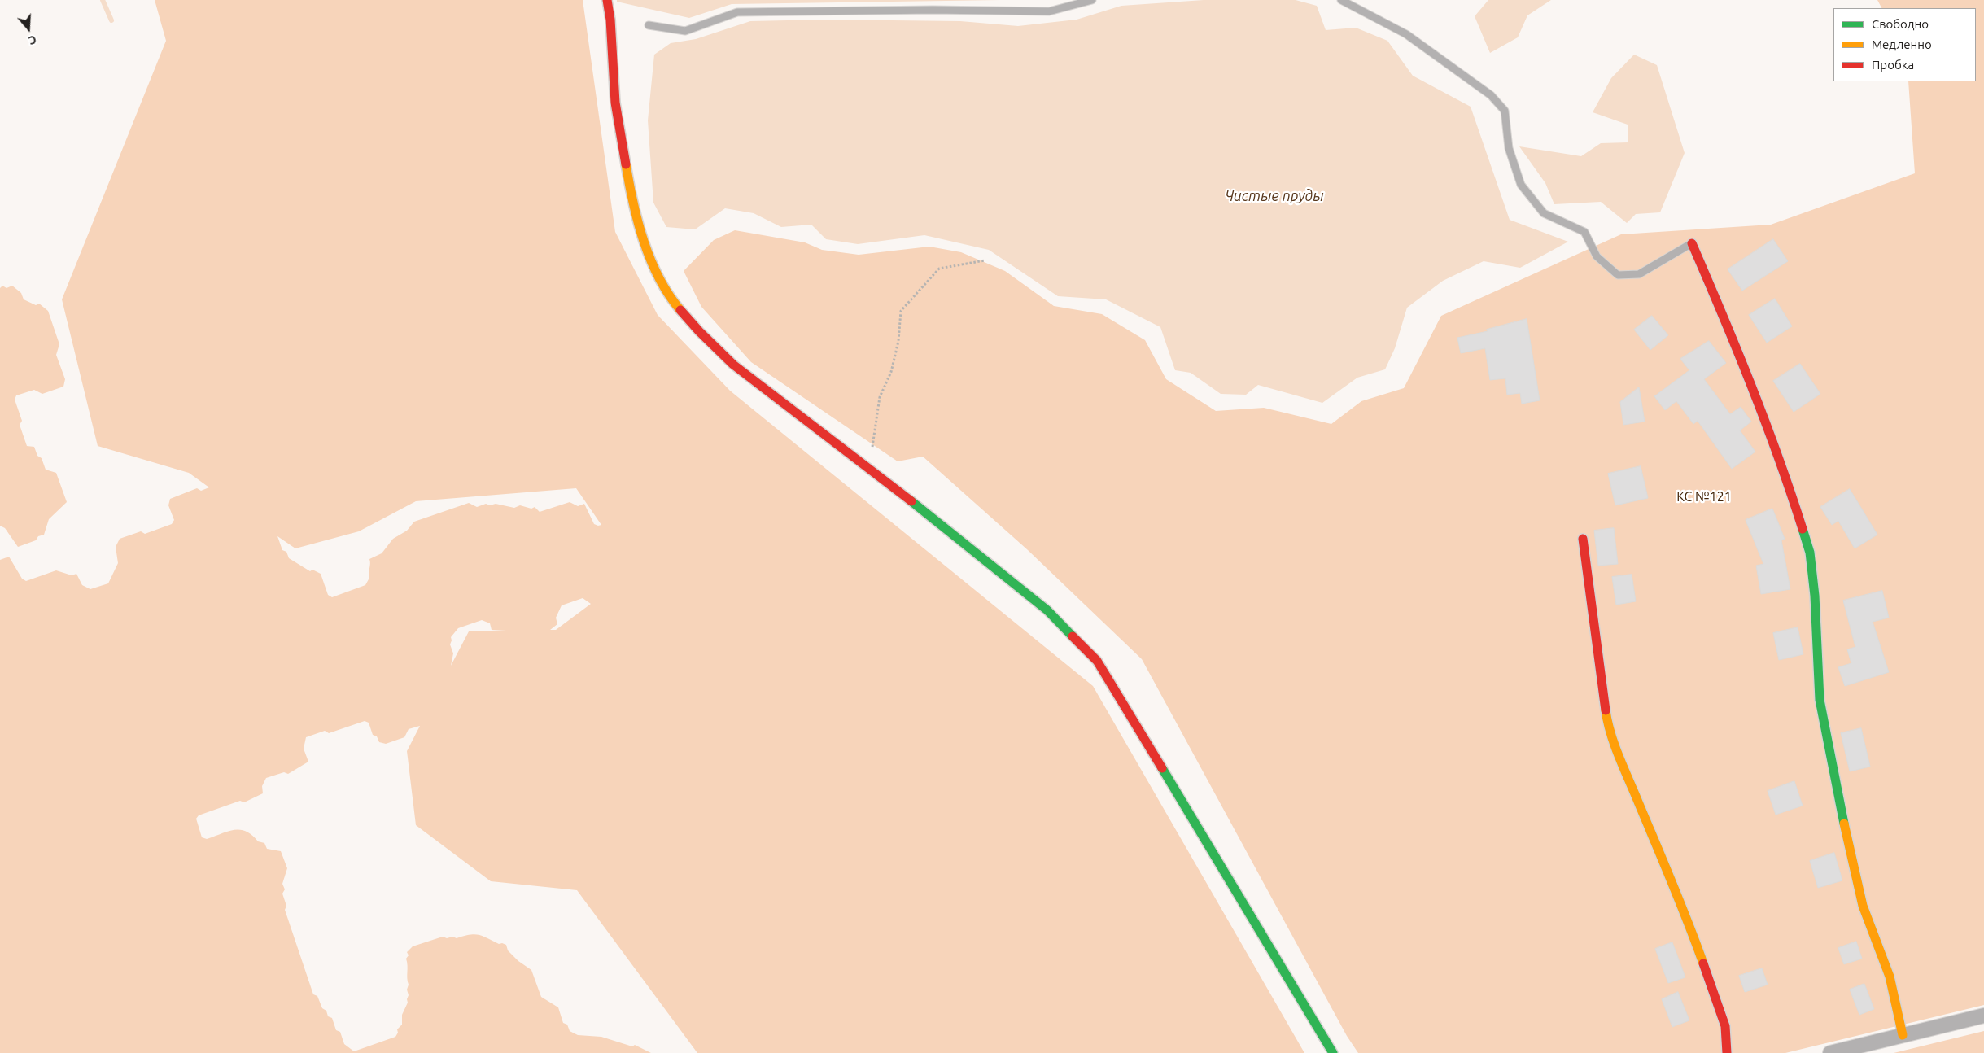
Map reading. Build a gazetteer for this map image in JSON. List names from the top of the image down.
{
  "water": ["Чистые пруды"],
  "parks": ["КС №121"],
  "legend": ["Свободно", "Медленно", "Пробка"],
  "north": "bottom"
}
